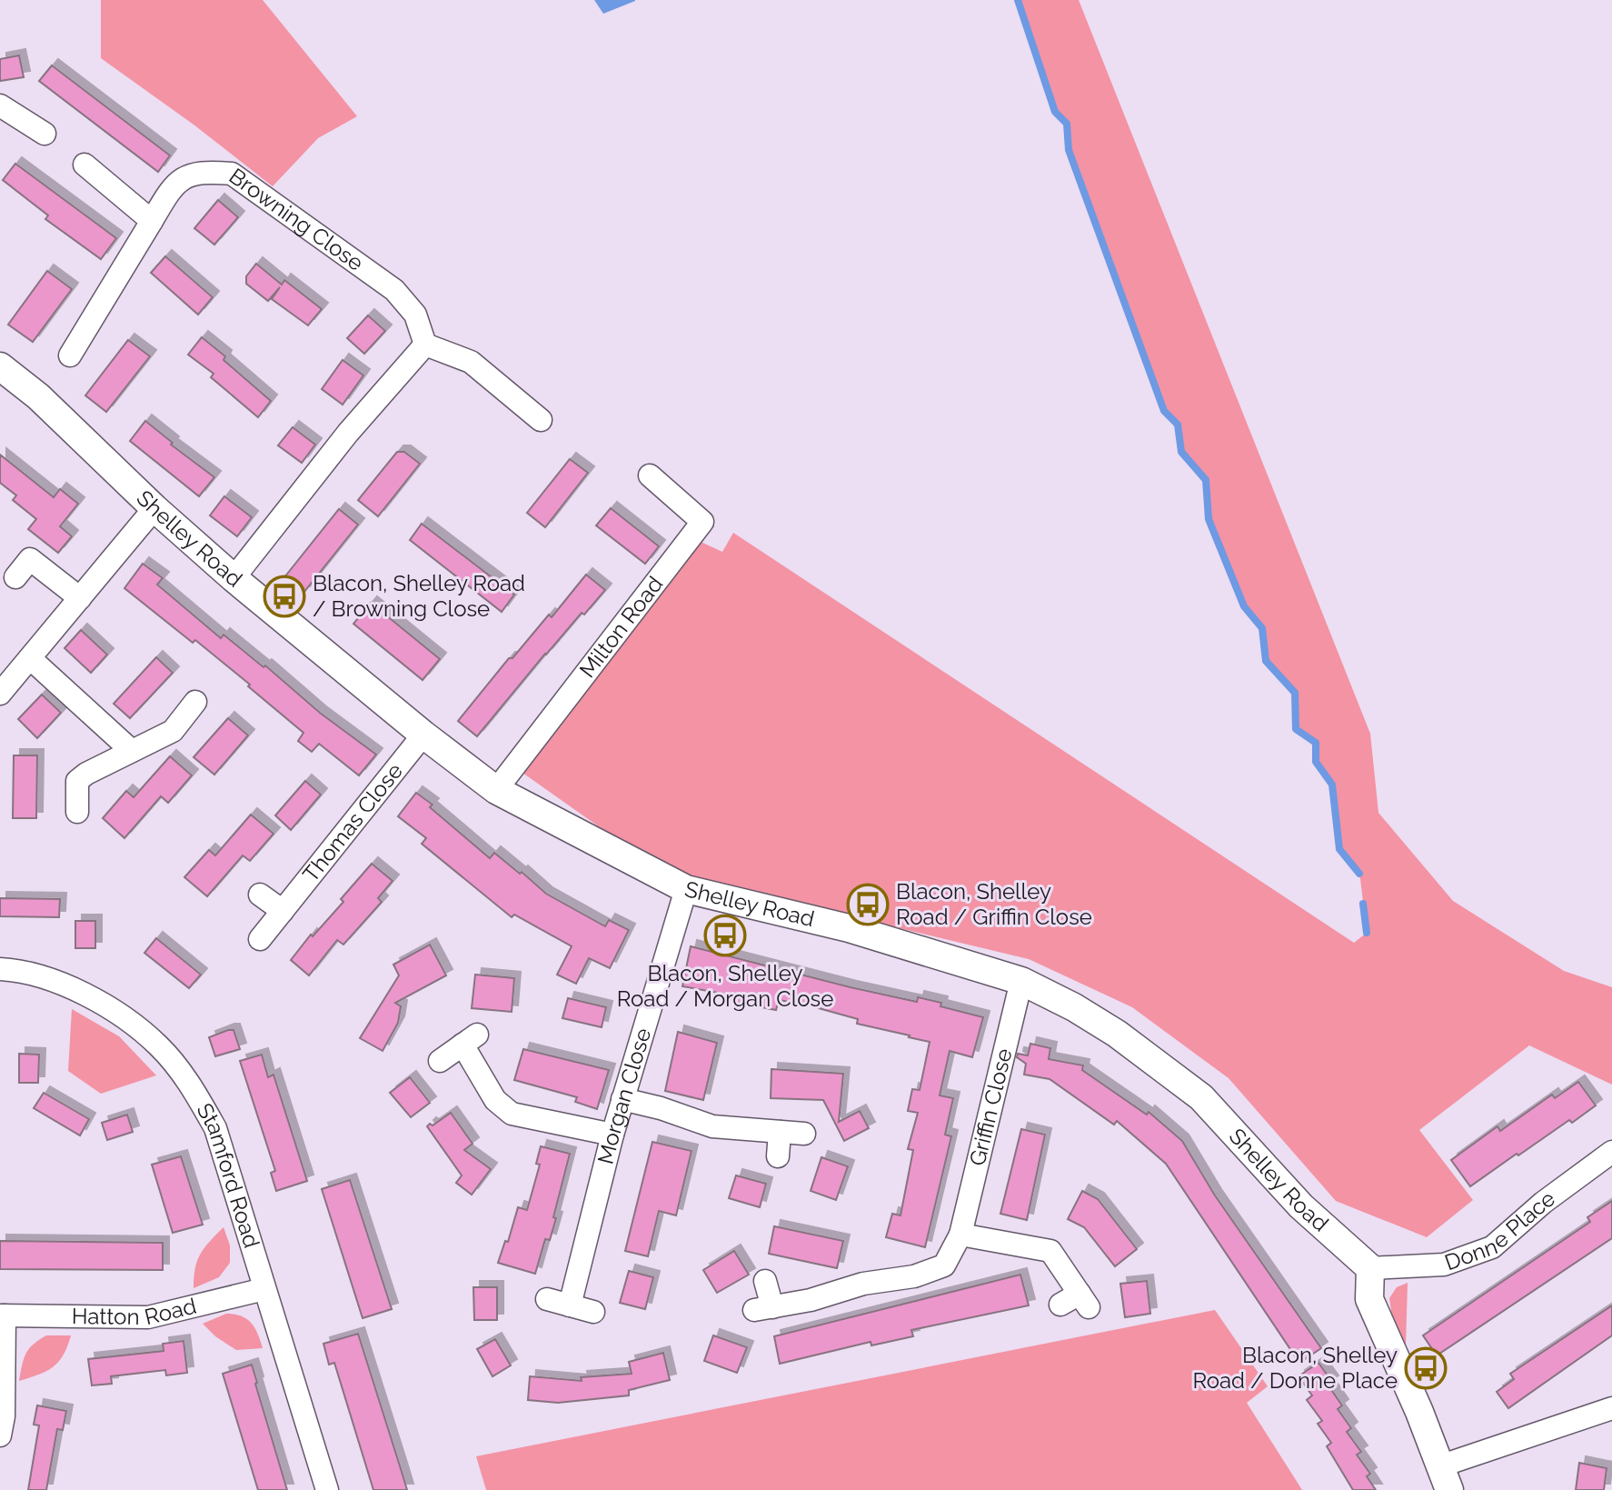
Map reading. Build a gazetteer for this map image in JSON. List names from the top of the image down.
{
  "streets": {
    "street": [
      "Browning Close",
      "Shelley Road",
      "Milton Road",
      "Thomas Close",
      "Morgan Close",
      "Griffin Close",
      "Stamford Road",
      "Donne Place",
      "Hatton Road"
    ]
  },
  "crossings": [
    ["Shelley Road", "Milton Road"],
    ["Shelley Road", "Thomas Close"],
    ["Shelley Road", "Morgan Close"],
    ["Shelley Road", "Griffin Close"],
    ["Shelley Road", "Donne Place"],
    ["Stamford Road", "Hatton Road"]
  ],
  "places": {
    "bus stop": [
      "Blacon, Shelley Road / Browning Close",
      "Blacon, Shelley Road / Griffin Close",
      "Blacon, Shelley Road / Morgan Close",
      "Blacon, Shelley Road / Donne Place"
    ]
  }
}
